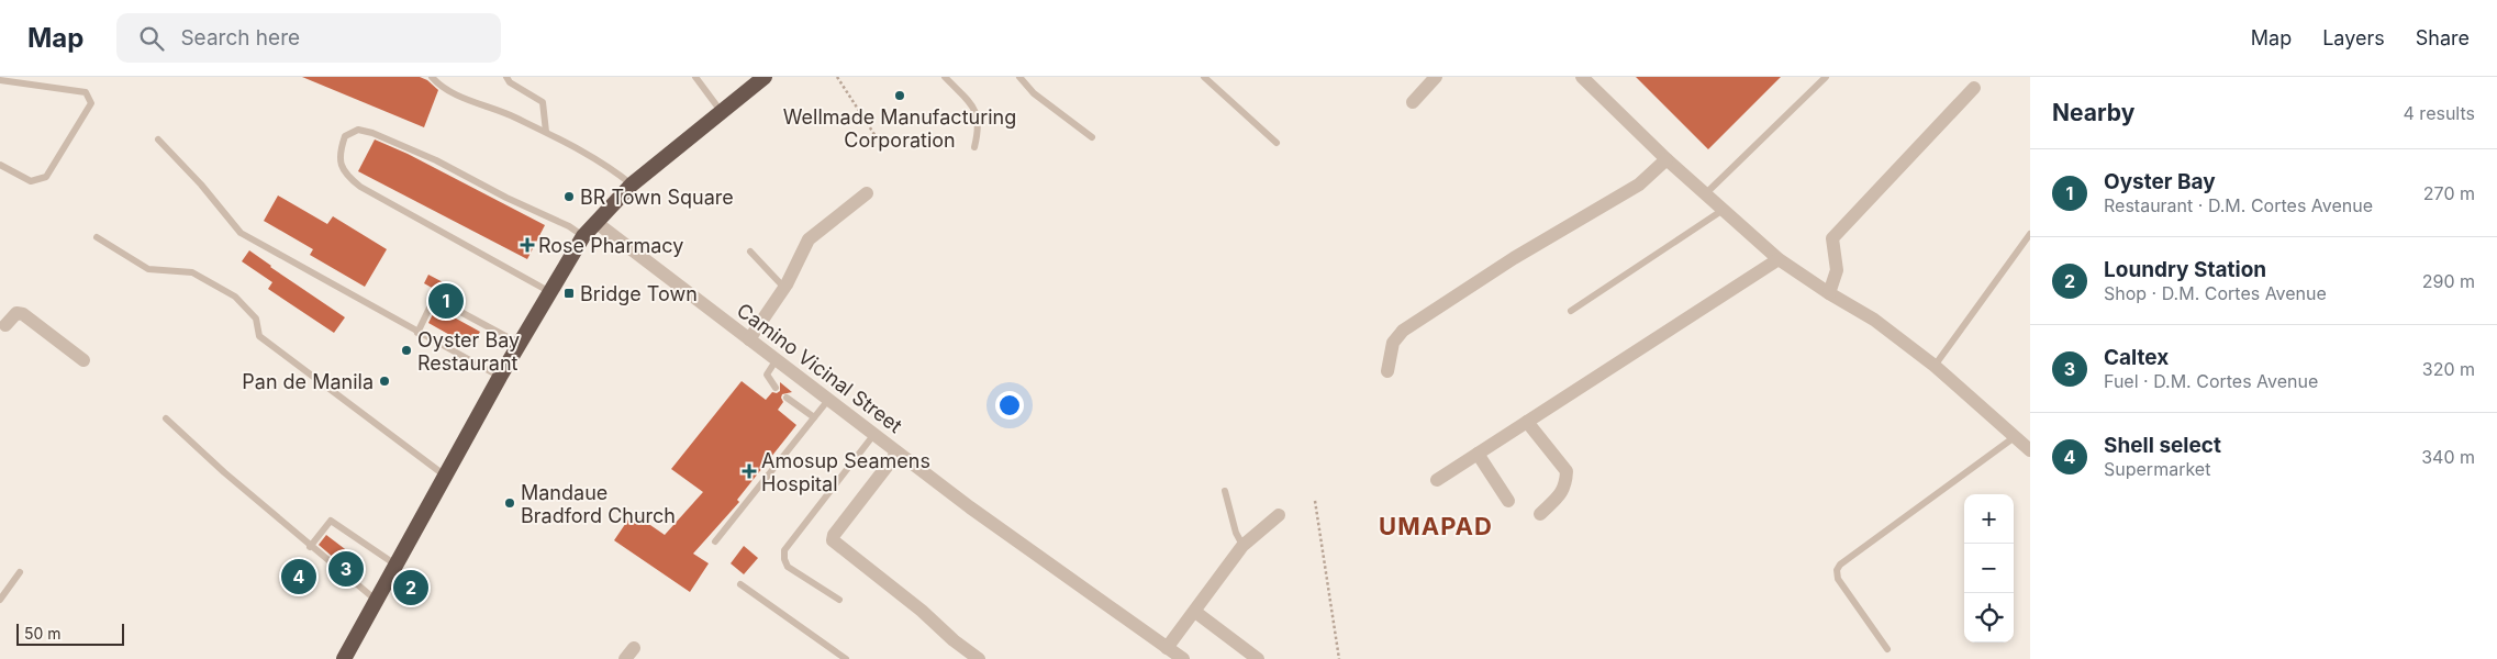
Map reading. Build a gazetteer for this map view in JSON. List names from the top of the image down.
{
  "streets": {
    "street": ["Camino Vicinal Street"]
  },
  "districts": ["UMAPAD"],
  "places": {
    "other": [
      "Wellmade Manufacturing Corporation",
      "BR Town Square",
      "Oyster Bay Restaurant",
      "Pan de Manila",
      "Mandaue Bradford Church"
    ],
    "health": ["Rose Pharmacy", "Amosup Seamens Hospital"],
    "transit": ["Bridge Town"]
  },
  "scale_bar": "50 m",
  "page": {
    "header": "Map",
    "search": "Search here",
    "nav": ["Map", "Layers", "Share"],
    "heading": ["Nearby", "4 results"],
    "list": [
      {
        "mark": "1",
        "name": "Oyster Bay",
        "note": "Restaurant · D.M. Cortes Avenue",
        "value": "270 m"
      },
      {
        "mark": "2",
        "name": "Loundry Station",
        "note": "Shop · D.M. Cortes Avenue",
        "value": "290 m"
      },
      {
        "mark": "3",
        "name": "Caltex",
        "note": "Fuel · D.M. Cortes Avenue",
        "value": "320 m"
      },
      {
        "mark": "4",
        "name": "Shell select",
        "note": "Supermarket",
        "value": "340 m"
      }
    ],
    "pins": [
      "1",
      "3",
      "4",
      "2"
    ],
    "map_buttons": ["+", "−"],
    "scale": "50 m"
  }
}
